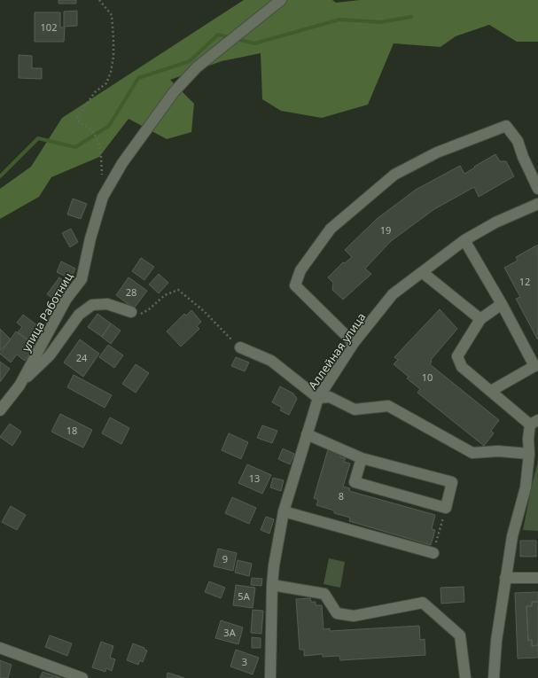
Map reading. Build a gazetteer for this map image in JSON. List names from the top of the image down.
{
  "streets": {
    "street": ["улица Работниц", "Аллейная улица"]
  },
  "house_numbers": [
    "102",
    "19",
    "12",
    "28",
    "24",
    "10",
    "18",
    "13",
    "8",
    "9",
    "5А",
    "3А",
    "3"
  ]
}
